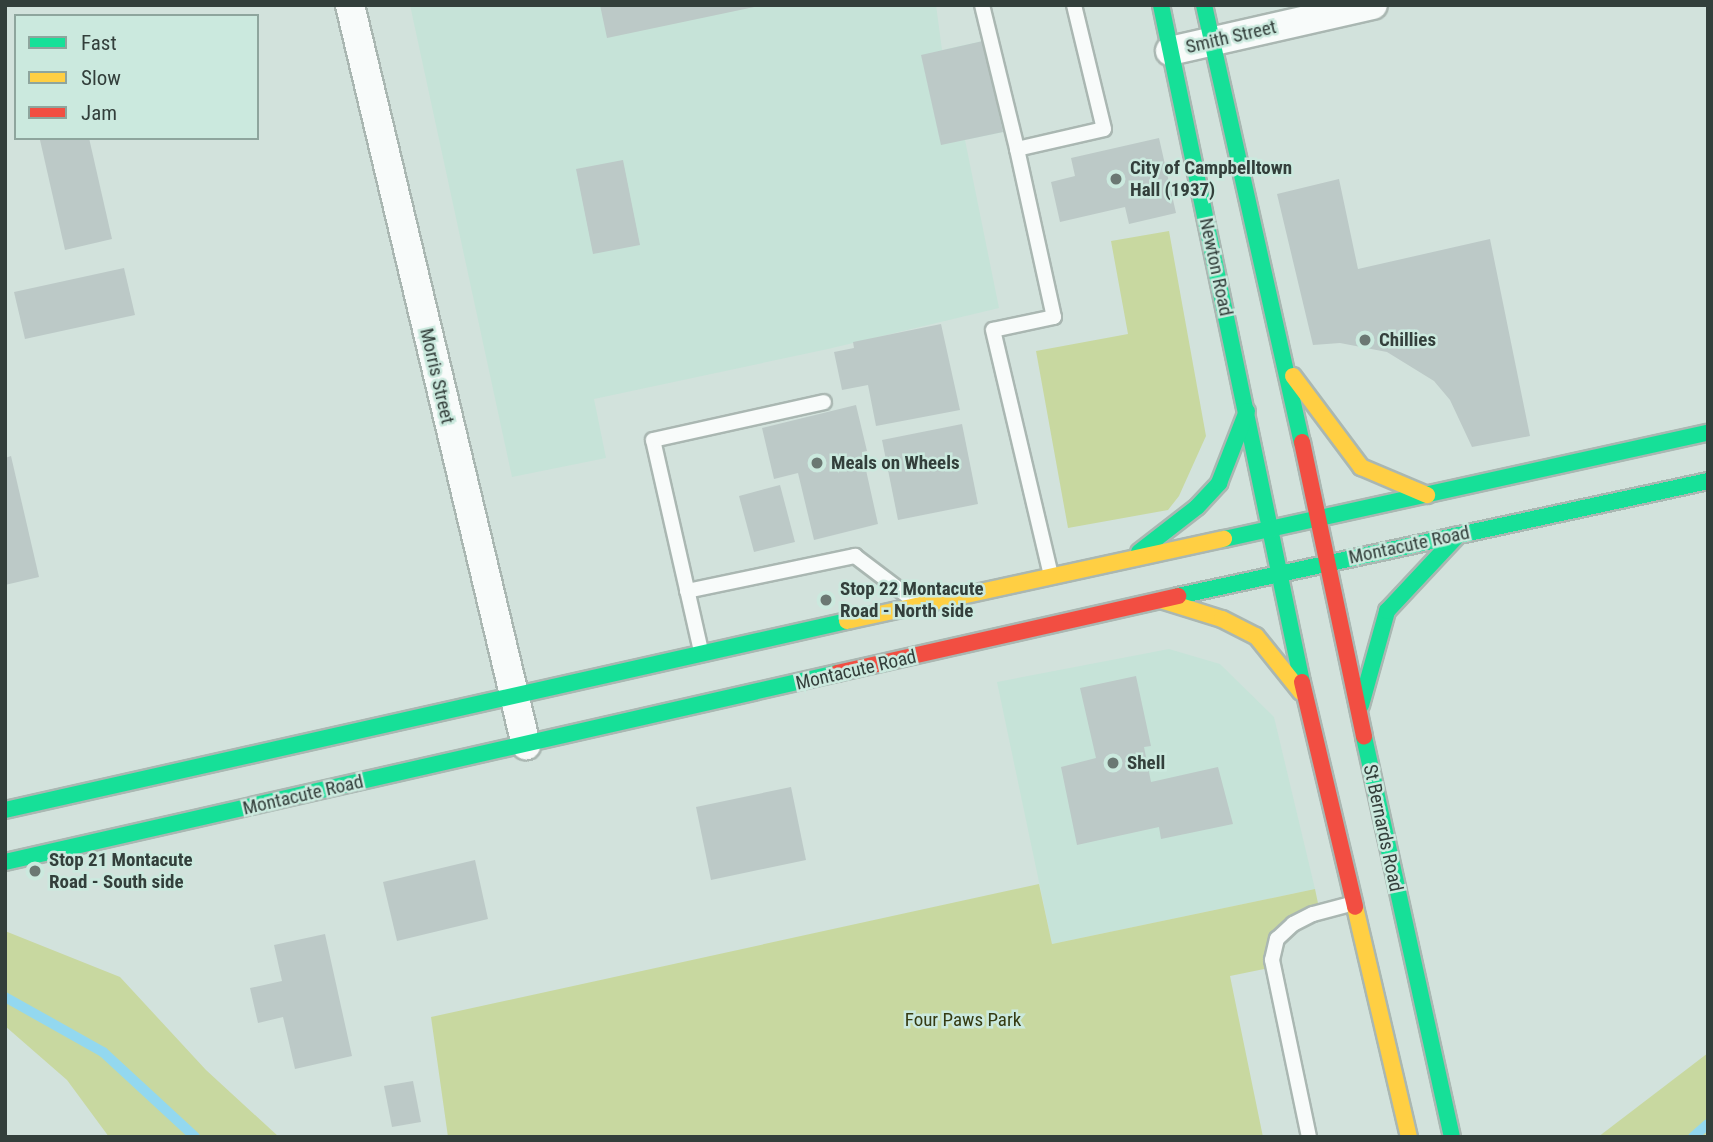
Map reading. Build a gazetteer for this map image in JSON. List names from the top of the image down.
{
  "streets": {
    "main road": ["Newton Road", "Montacute Road", "St Bernards Road"],
    "street": ["Smith Street", "Morris Street"]
  },
  "crossings": [
    ["Smith Street", "Newton Road"],
    ["Morris Street", "Montacute Road"],
    ["Montacute Road", "St Bernards Road"]
  ],
  "parks": ["Four Paws Park"],
  "places": [
    "City of Campbelltown Hall (1937)",
    "Chillies",
    "Meals on Wheels",
    "Stop 22 Montacute Road - North side",
    "Shell",
    "Stop 21 Montacute Road - South side"
  ],
  "legend": ["Fast", "Slow", "Jam"]
}
